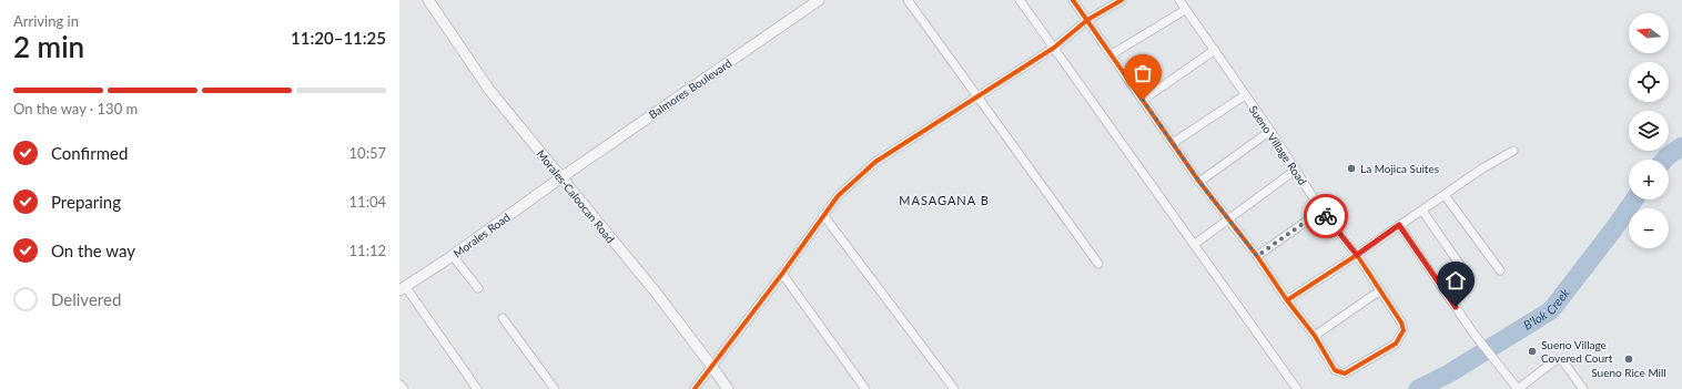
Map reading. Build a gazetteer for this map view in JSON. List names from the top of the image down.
{
  "streets": {
    "street": [
      "Balmores Boulevard",
      "Sueno Village Road",
      "Morales-Caloocan Road",
      "Morales Road"
    ]
  },
  "crossings": [
    ["Balmores Boulevard", "Morales-Caloocan Road"],
    ["Balmores Boulevard", "Morales Road"],
    ["Morales-Caloocan Road", "Morales Road"]
  ],
  "districts": ["MASAGANA B"],
  "water": ["B'lok Creek"],
  "places": ["La Mojica Suites", "Sueno Village Covered Court", "Sueno Rice Mill"],
  "north": "left",
  "page": {
    "heading": ["2 min", "Arriving in", "11:20–11:25"],
    "map_buttons": ["+", "−"],
    "bar": "On the way · 130 m",
    "list": [
      ["Confirmed", "10:57"],
      ["Preparing", "11:04"],
      ["On the way", "11:12"],
      "Delivered"
    ]
  }
}
